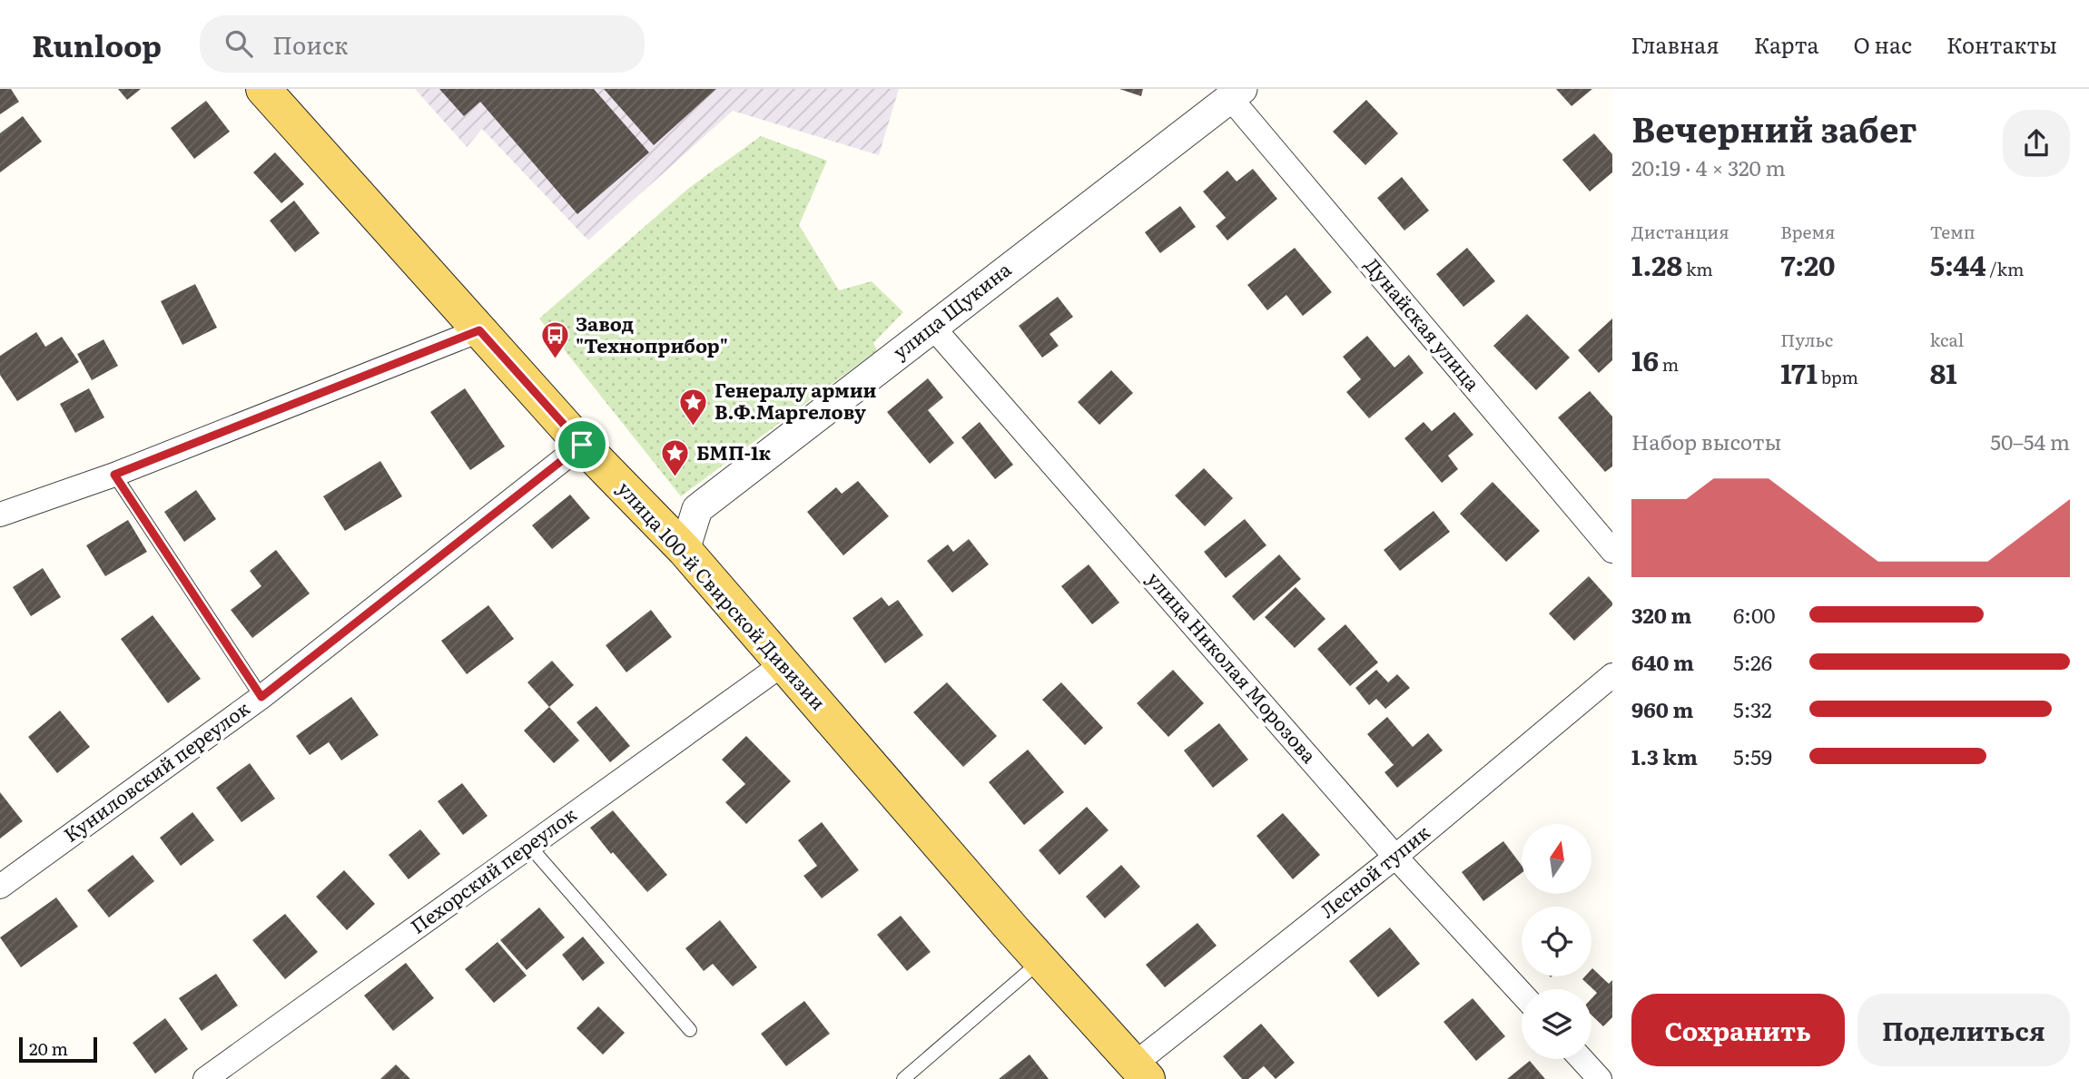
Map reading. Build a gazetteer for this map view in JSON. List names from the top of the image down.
{
  "streets": {
    "main road": ["улица 100-й Свирской Дивизии"],
    "street": [
      "улица Щукина",
      "Дунайская улица",
      "улица Николая Морозова",
      "Куниловский переулок",
      "Пехорский переулок",
      "Лесной тупик"
    ]
  },
  "crossings": [
    ["улица Щукина", "Дунайская улица"],
    ["улица Щукина", "улица 100-й Свирской Дивизии"],
    ["улица Щукина", "улица Николая Морозова"],
    ["улица 100-й Свирской Дивизии", "Куниловский переулок"],
    ["улица 100-й Свирской Дивизии", "Пехорский переулок"],
    ["улица 100-й Свирской Дивизии", "Лесной тупик"],
    ["улица Николая Морозова", "Лесной тупик"]
  ],
  "places": {
    "bus stop": ["Завод \"Техноприбор\""],
    "place": ["Генералу армии В.Ф.Маргелову", "БМП-1к"]
  },
  "scale_bar": "20 m",
  "north": "top",
  "page": {
    "header": "Runloop",
    "search": "Поиск",
    "nav": [
      "Главная",
      "Карта",
      "О нас",
      "Контакты"
    ],
    "heading": ["Вечерний забег", "20:19 · 4 × 320 m"],
    "stats": [
      ["Дистанция", "1.28 km"],
      ["Время", "7:20"],
      ["Темп", "5:44 /km"],
      ["16 m"],
      ["Пульс", "171 bpm"],
      ["kcal", "81"]
    ],
    "chart": ["Набор высоты", "50–54 m"],
    "list": [
      {
        "name": "320 m",
        "note": "6:00"
      },
      {
        "name": "640 m",
        "note": "5:26"
      },
      {
        "name": "960 m",
        "note": "5:32"
      },
      {
        "name": "1.3 km",
        "note": "5:59"
      }
    ],
    "buttons": ["Сохранить", "Поделиться"],
    "scale": "20 m"
  }
}
